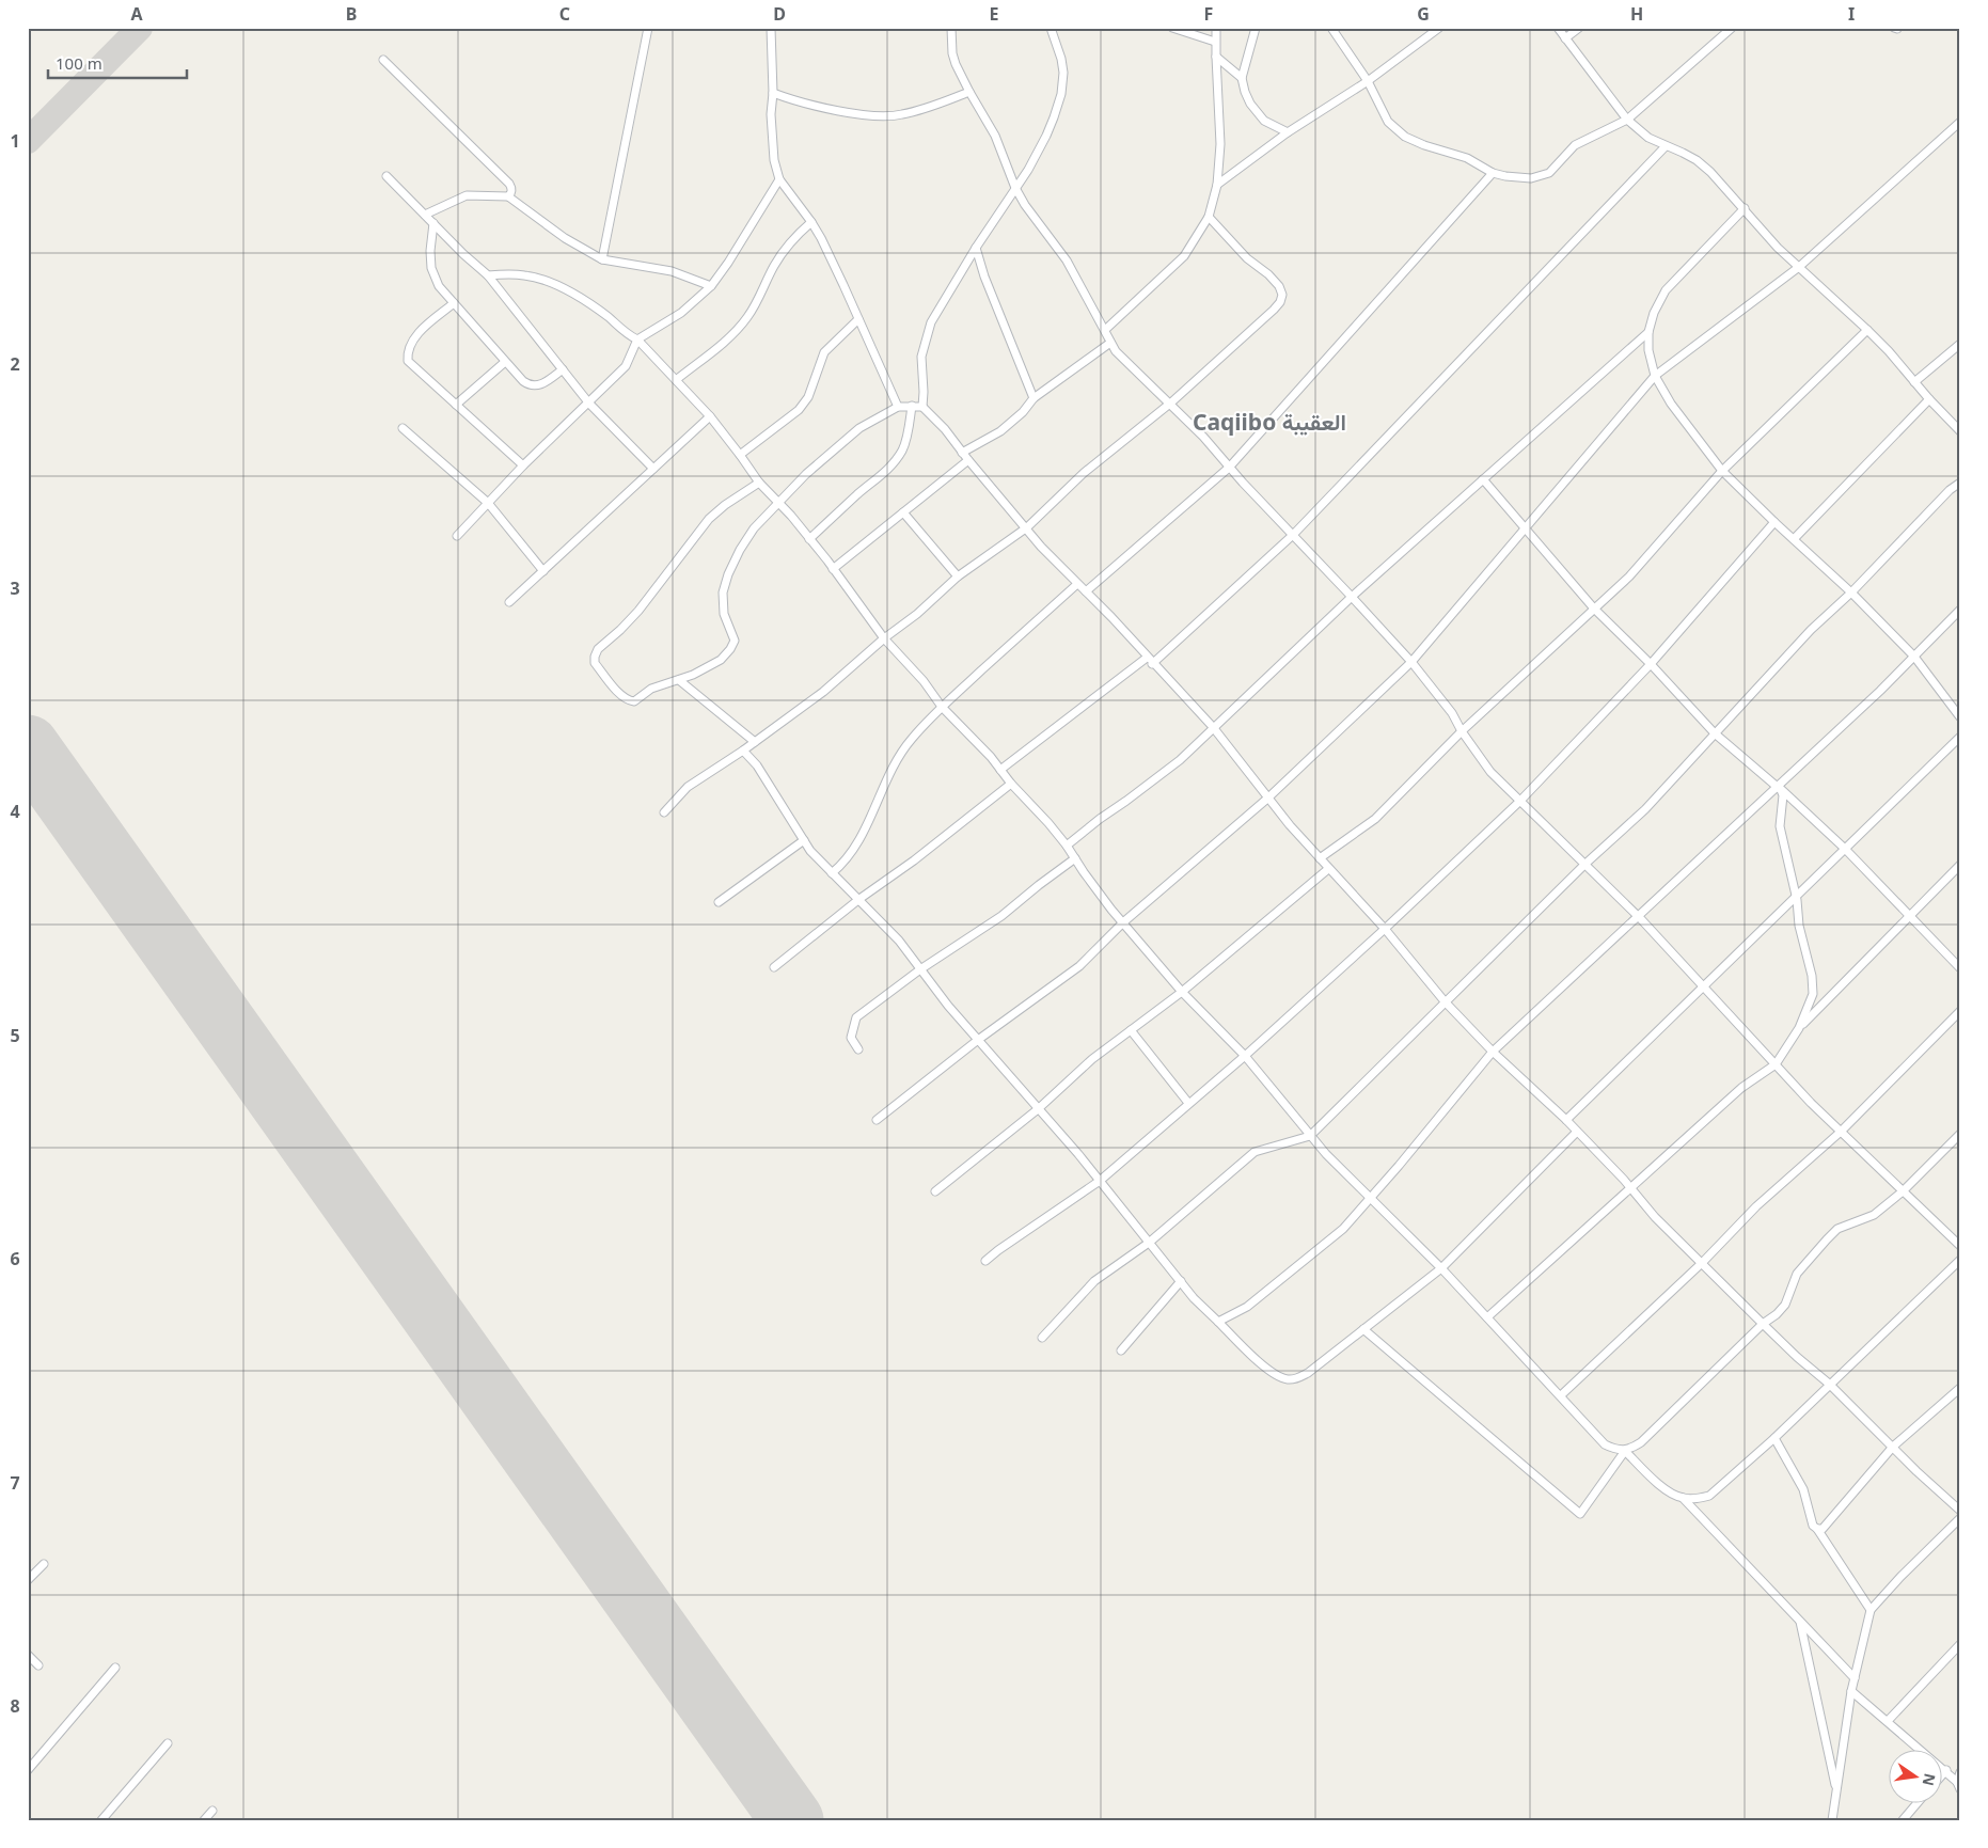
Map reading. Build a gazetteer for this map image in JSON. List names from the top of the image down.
{
  "districts": ["Caqiibo العقيبة"],
  "scale_bar": "100 m",
  "north": "right",
  "grid": {
    "columns": [
      "A",
      "B",
      "C",
      "D",
      "E",
      "F",
      "G",
      "H",
      "I"
    ],
    "rows": [
      "1",
      "2",
      "3",
      "4",
      "5",
      "6",
      "7",
      "8"
    ]
  }
}
